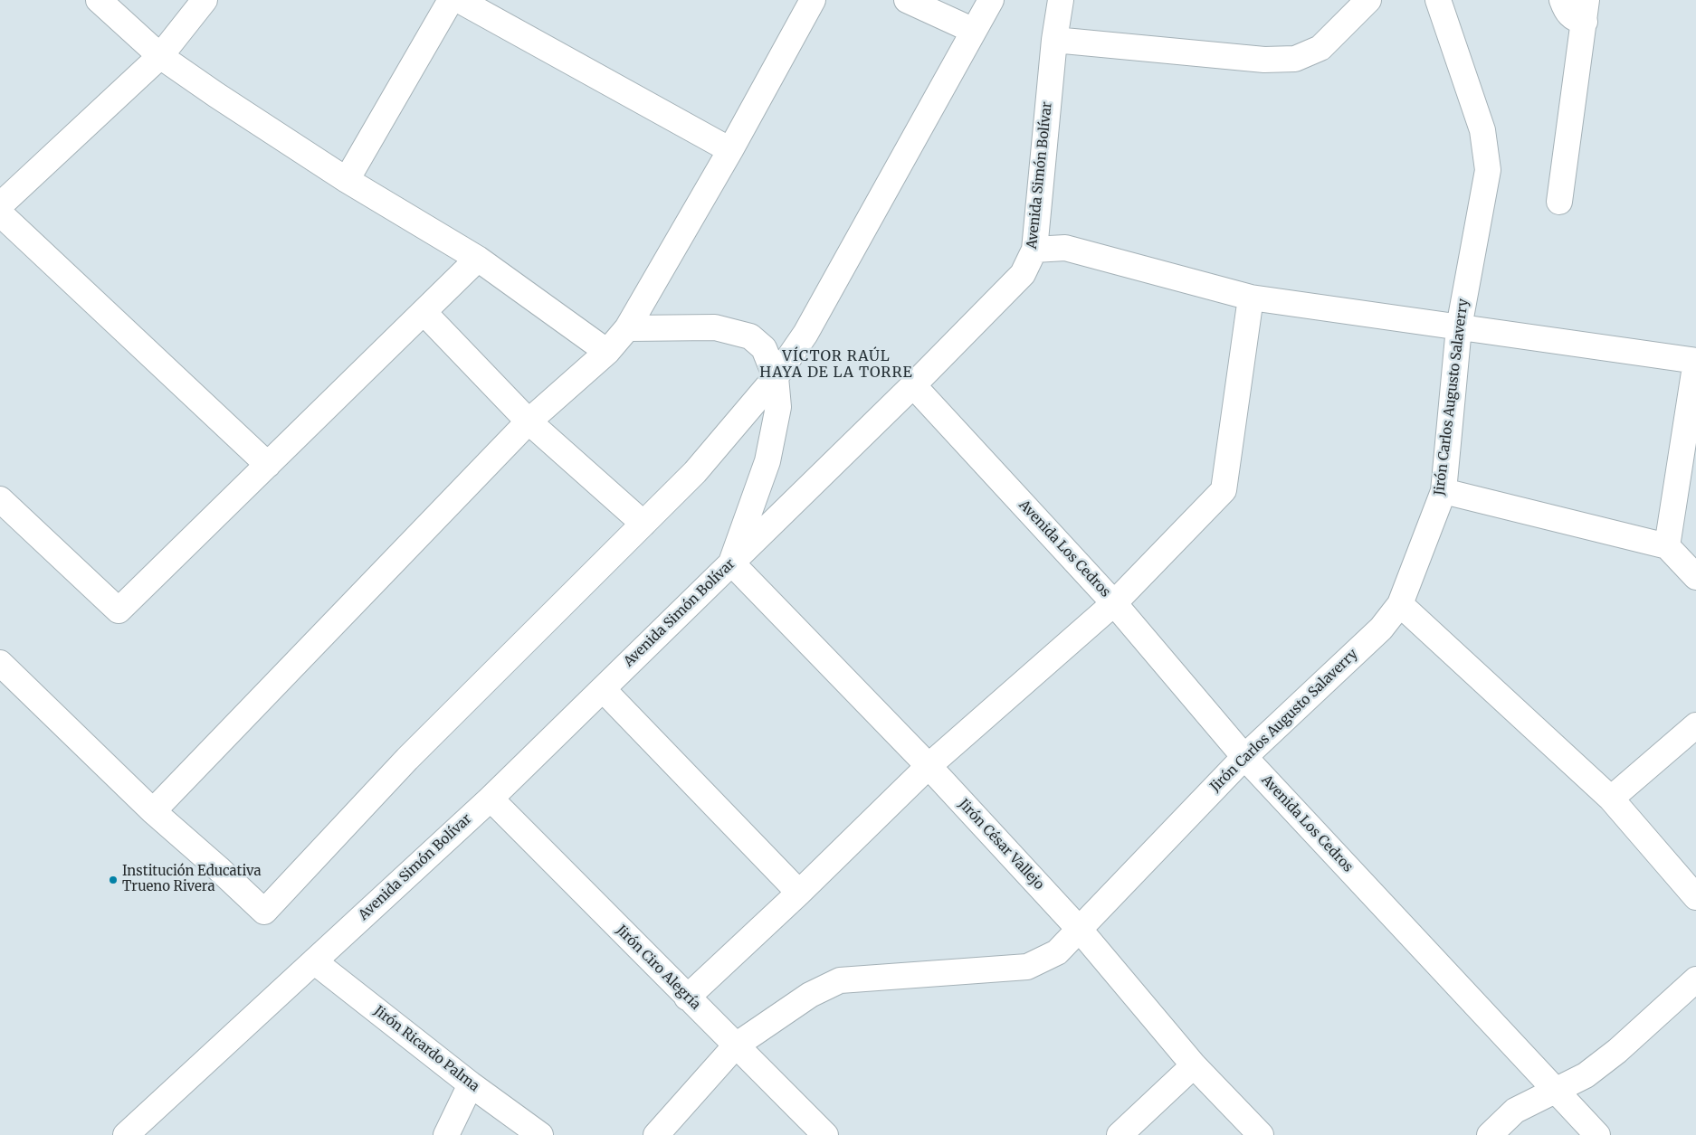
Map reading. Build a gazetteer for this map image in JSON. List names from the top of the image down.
{
  "streets": {
    "street": [
      "Avenida Simón Bolívar",
      "Jirón Carlos Augusto Salaverry",
      "Avenida Los Cedros",
      "Jirón César Vallejo",
      "Jirón Ciro Alegría",
      "Jirón Ricardo Palma"
    ]
  },
  "crossings": [
    ["Avenida Simón Bolívar", "Avenida Los Cedros"],
    ["Avenida Simón Bolívar", "Jirón César Vallejo"],
    ["Avenida Simón Bolívar", "Jirón Ciro Alegría"],
    ["Avenida Simón Bolívar", "Jirón Ricardo Palma"],
    ["Jirón Carlos Augusto Salaverry", "Avenida Los Cedros"],
    ["Jirón Carlos Augusto Salaverry", "Jirón César Vallejo"],
    ["Jirón Carlos Augusto Salaverry", "Jirón Ciro Alegría"]
  ],
  "districts": ["VÍCTOR RAÚL HAYA DE LA TORRE"],
  "places": ["Institución Educativa Trueno Rivera"]
}
